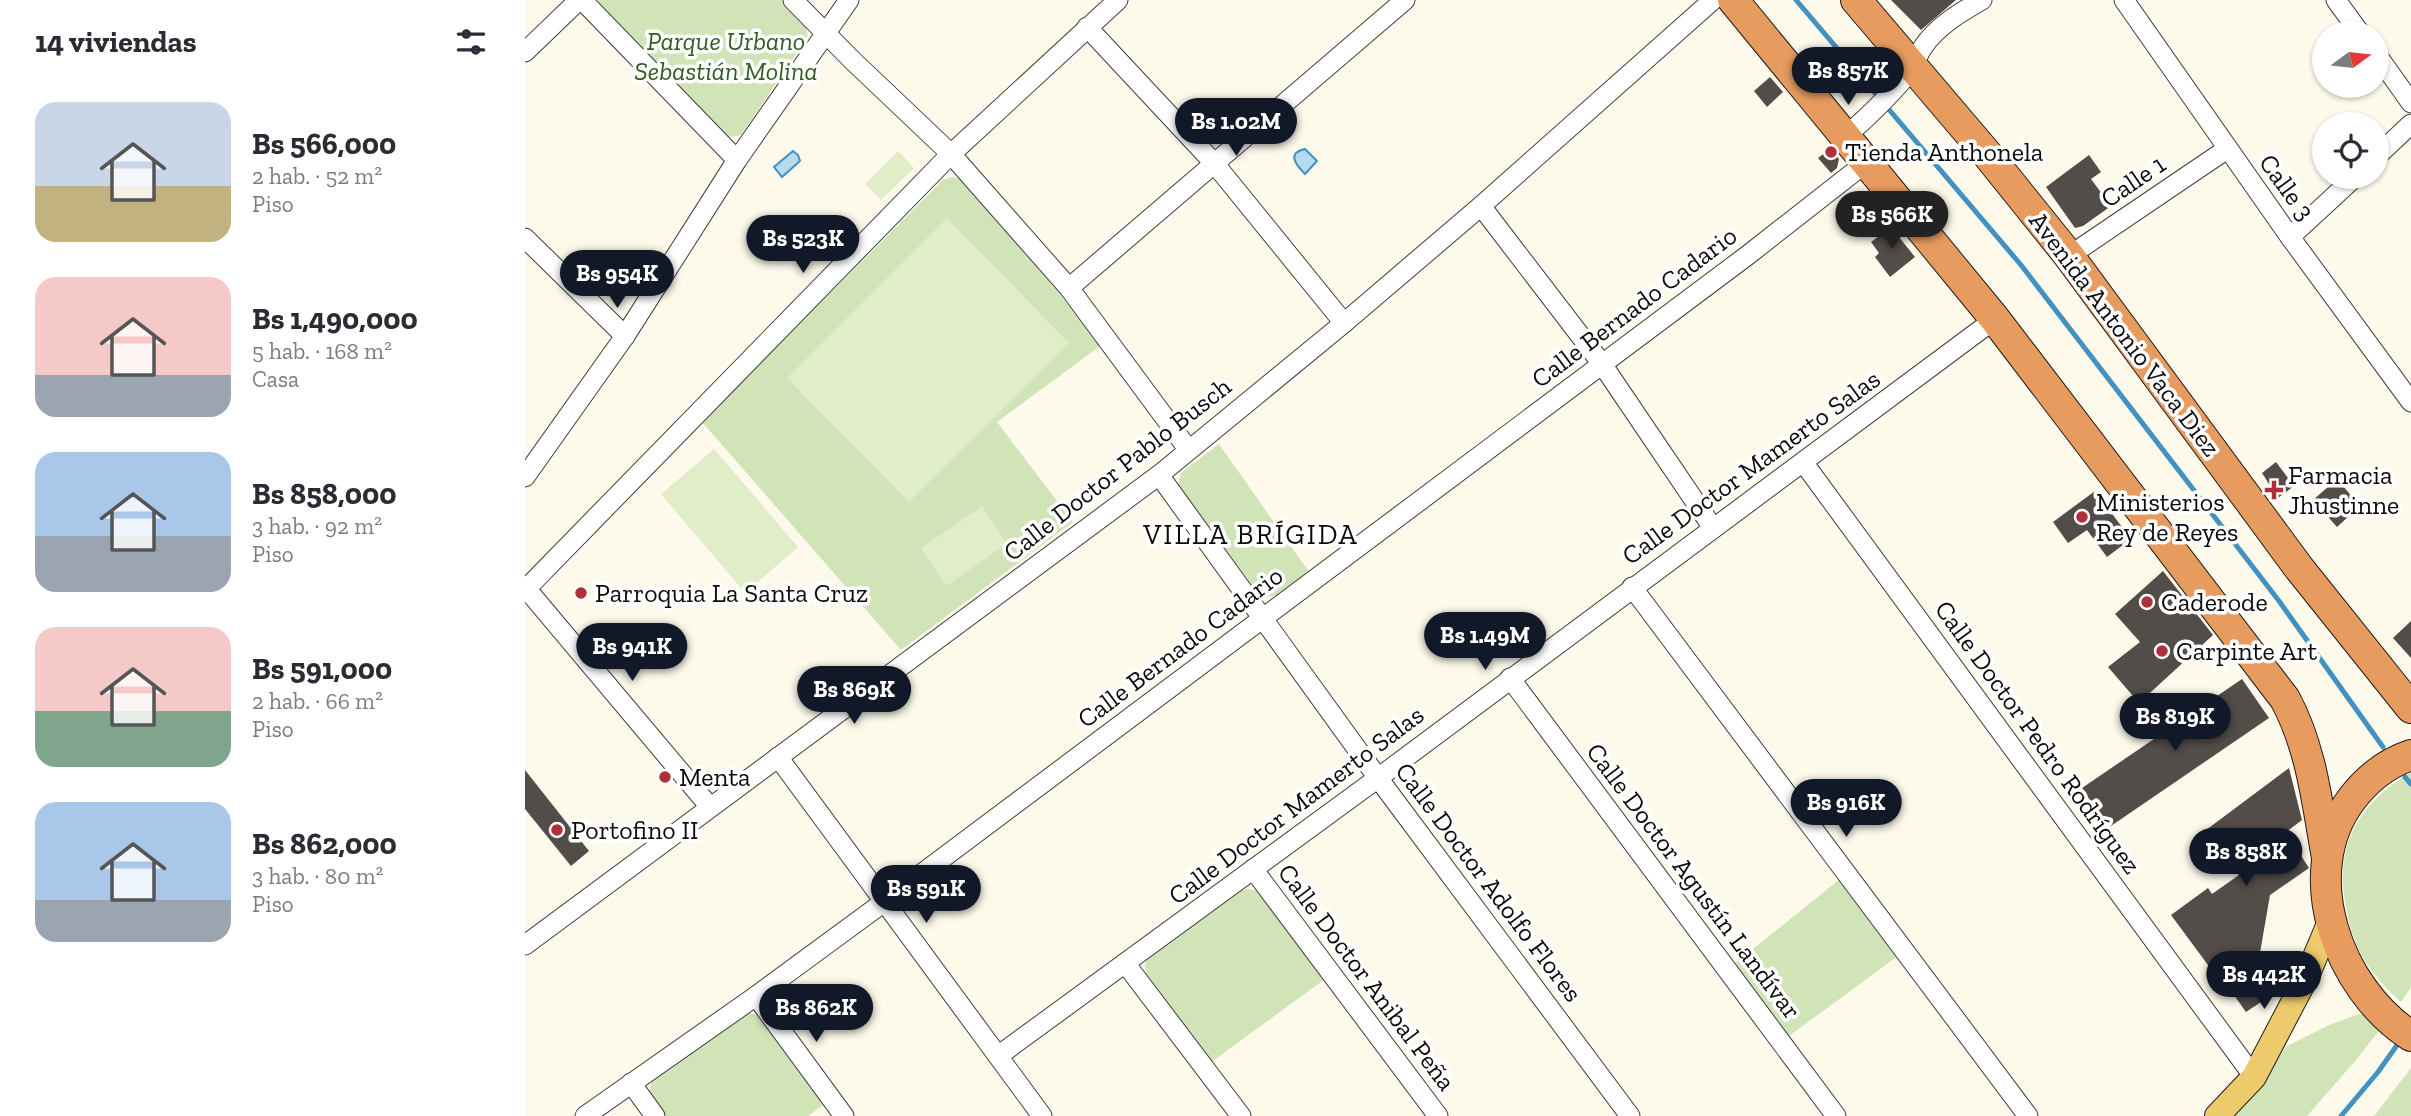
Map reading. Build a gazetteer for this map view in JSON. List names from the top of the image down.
{
  "streets": {
    "highway": ["Avenida Antonio Vaca Diez"],
    "street": [
      "Calle 1",
      "Calle 3",
      "Calle Bernado Cadario",
      "Calle Doctor Mamerto Salas",
      "Calle Doctor Pablo Busch",
      "Calle Doctor Pedro Rodríguez",
      "Calle Doctor Agustín Landívar",
      "Calle Doctor Adolfo Flores",
      "Calle Doctor Anibal Peña"
    ]
  },
  "crossings": [
    ["Calle 1", "Calle 3"],
    ["Calle 1", "Avenida Antonio Vaca Diez"],
    ["Calle Bernado Cadario", "Calle Doctor Adolfo Flores"],
    ["Calle Doctor Mamerto Salas", "Calle Doctor Pedro Rodríguez"],
    ["Calle Doctor Mamerto Salas", "Calle Doctor Agustín Landívar"],
    ["Calle Doctor Mamerto Salas", "Calle Doctor Adolfo Flores"],
    ["Calle Doctor Mamerto Salas", "Calle Doctor Anibal Peña"],
    ["Calle Doctor Pablo Busch", "Calle Doctor Adolfo Flores"]
  ],
  "districts": ["VILLA BRÍGIDA"],
  "parks": ["Parque Urbano Sebastián Molina"],
  "places": {
    "other": [
      "Tienda Anthonela",
      "Ministerios Rey de Reyes",
      "Parroquia La Santa Cruz",
      "Caderode",
      "Carpinte Art",
      "Menta",
      "Portofino II"
    ],
    "health": ["Farmacia Jhustinne"]
  },
  "north": "right",
  "page": {
    "heading": "14 viviendas",
    "price": [
      "Bs 857K",
      "Bs 1.02M",
      "Bs 566K",
      "Bs 523K",
      "Bs 954K",
      "Bs 1.49M",
      "Bs 941K",
      "Bs 869K",
      "Bs 819K",
      "Bs 916K",
      "Bs 858K",
      "Bs 591K",
      "Bs 442K",
      "Bs 862K"
    ],
    "list": [
      {
        "name": "Bs 566,000",
        "note": "2 hab. · 52 m² · Piso"
      },
      {
        "name": "Bs 1,490,000",
        "note": "5 hab. · 168 m² · Casa"
      },
      {
        "name": "Bs 858,000",
        "note": "3 hab. · 92 m² · Piso"
      },
      {
        "name": "Bs 591,000",
        "note": "2 hab. · 66 m² · Piso"
      },
      {
        "name": "Bs 862,000",
        "note": "3 hab. · 80 m² · Piso"
      }
    ]
  }
}
